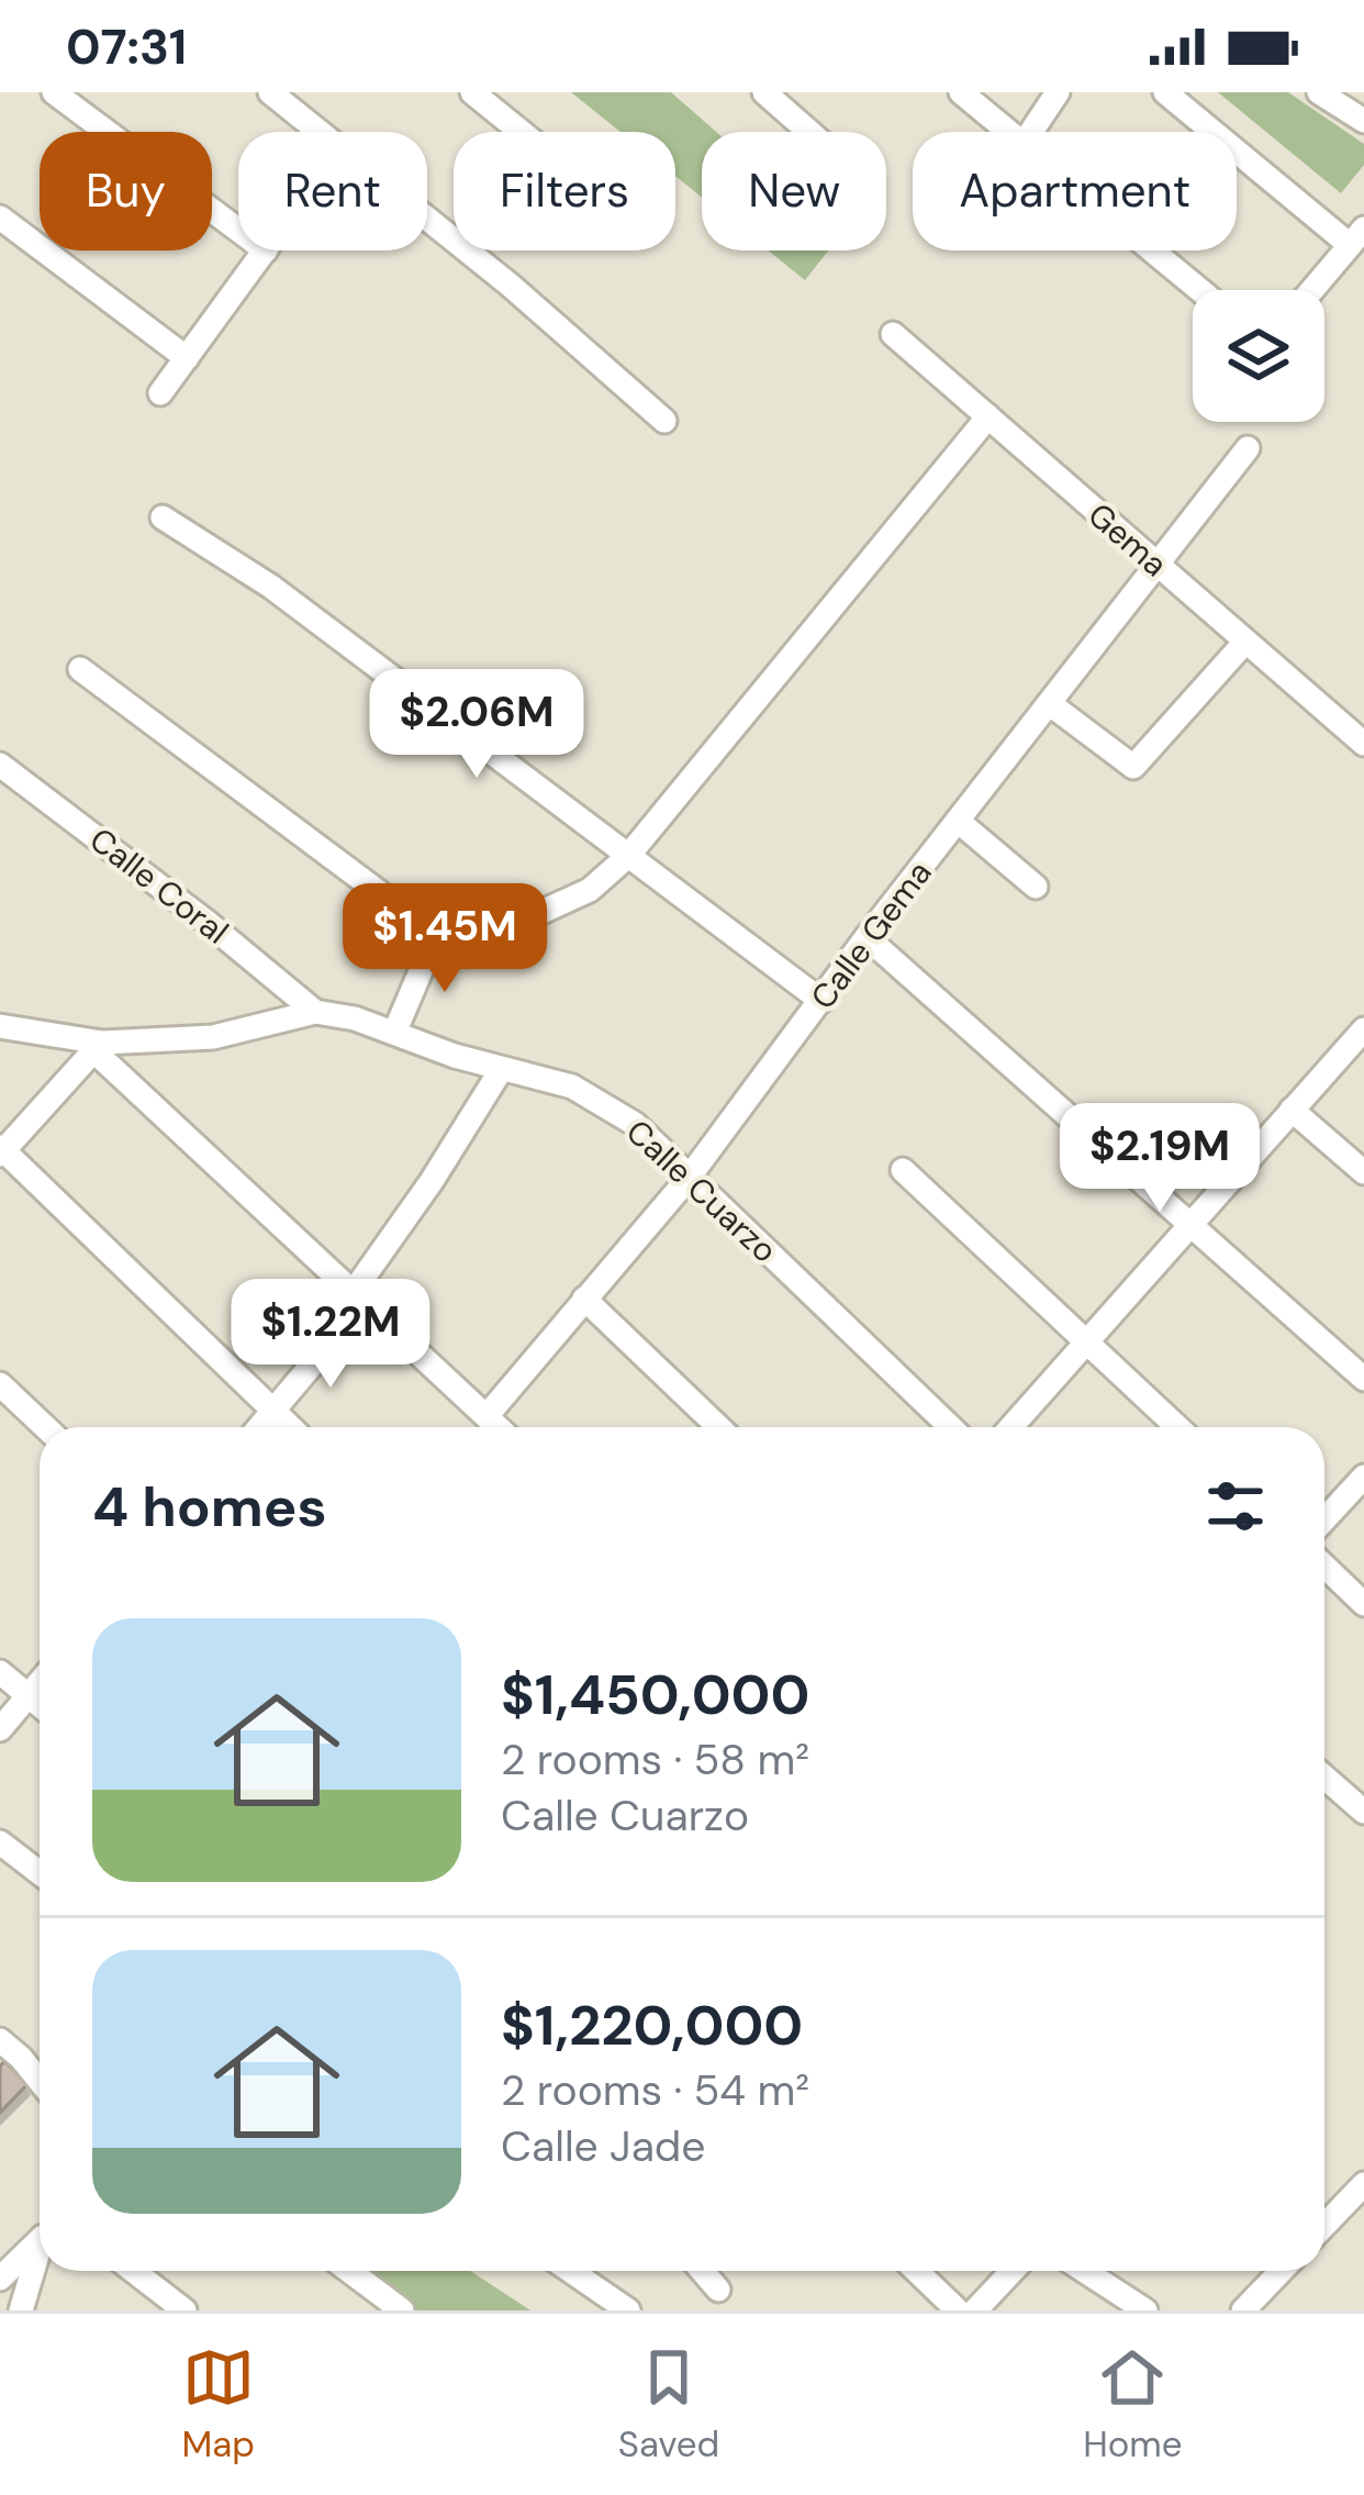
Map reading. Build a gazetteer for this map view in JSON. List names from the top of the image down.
{
  "streets": {
    "street": [
      "Gema",
      "Calle Coral",
      "Calle Gema",
      "Calle Cuarzo"
    ]
  },
  "crossings": [
    ["Gema", "Calle Gema"],
    ["Calle Coral", "Calle Cuarzo"],
    ["Calle Gema", "Calle Cuarzo"]
  ],
  "page": {
    "status": "07:31",
    "chip": [
      "Buy",
      "Rent",
      "Filters",
      "New",
      "Apartment"
    ],
    "price": [
      "$2.06M",
      "$1.45M",
      "$2.19M",
      "$1.22M"
    ],
    "heading": "4 homes",
    "list": [
      {
        "name": "$1,450,000",
        "note": "2 rooms · 58 m² · Calle Cuarzo"
      },
      {
        "name": "$1,220,000",
        "note": "2 rooms · 54 m² · Calle Jade"
      }
    ],
    "tabs": ["Map", "Saved", "Home"]
  }
}
